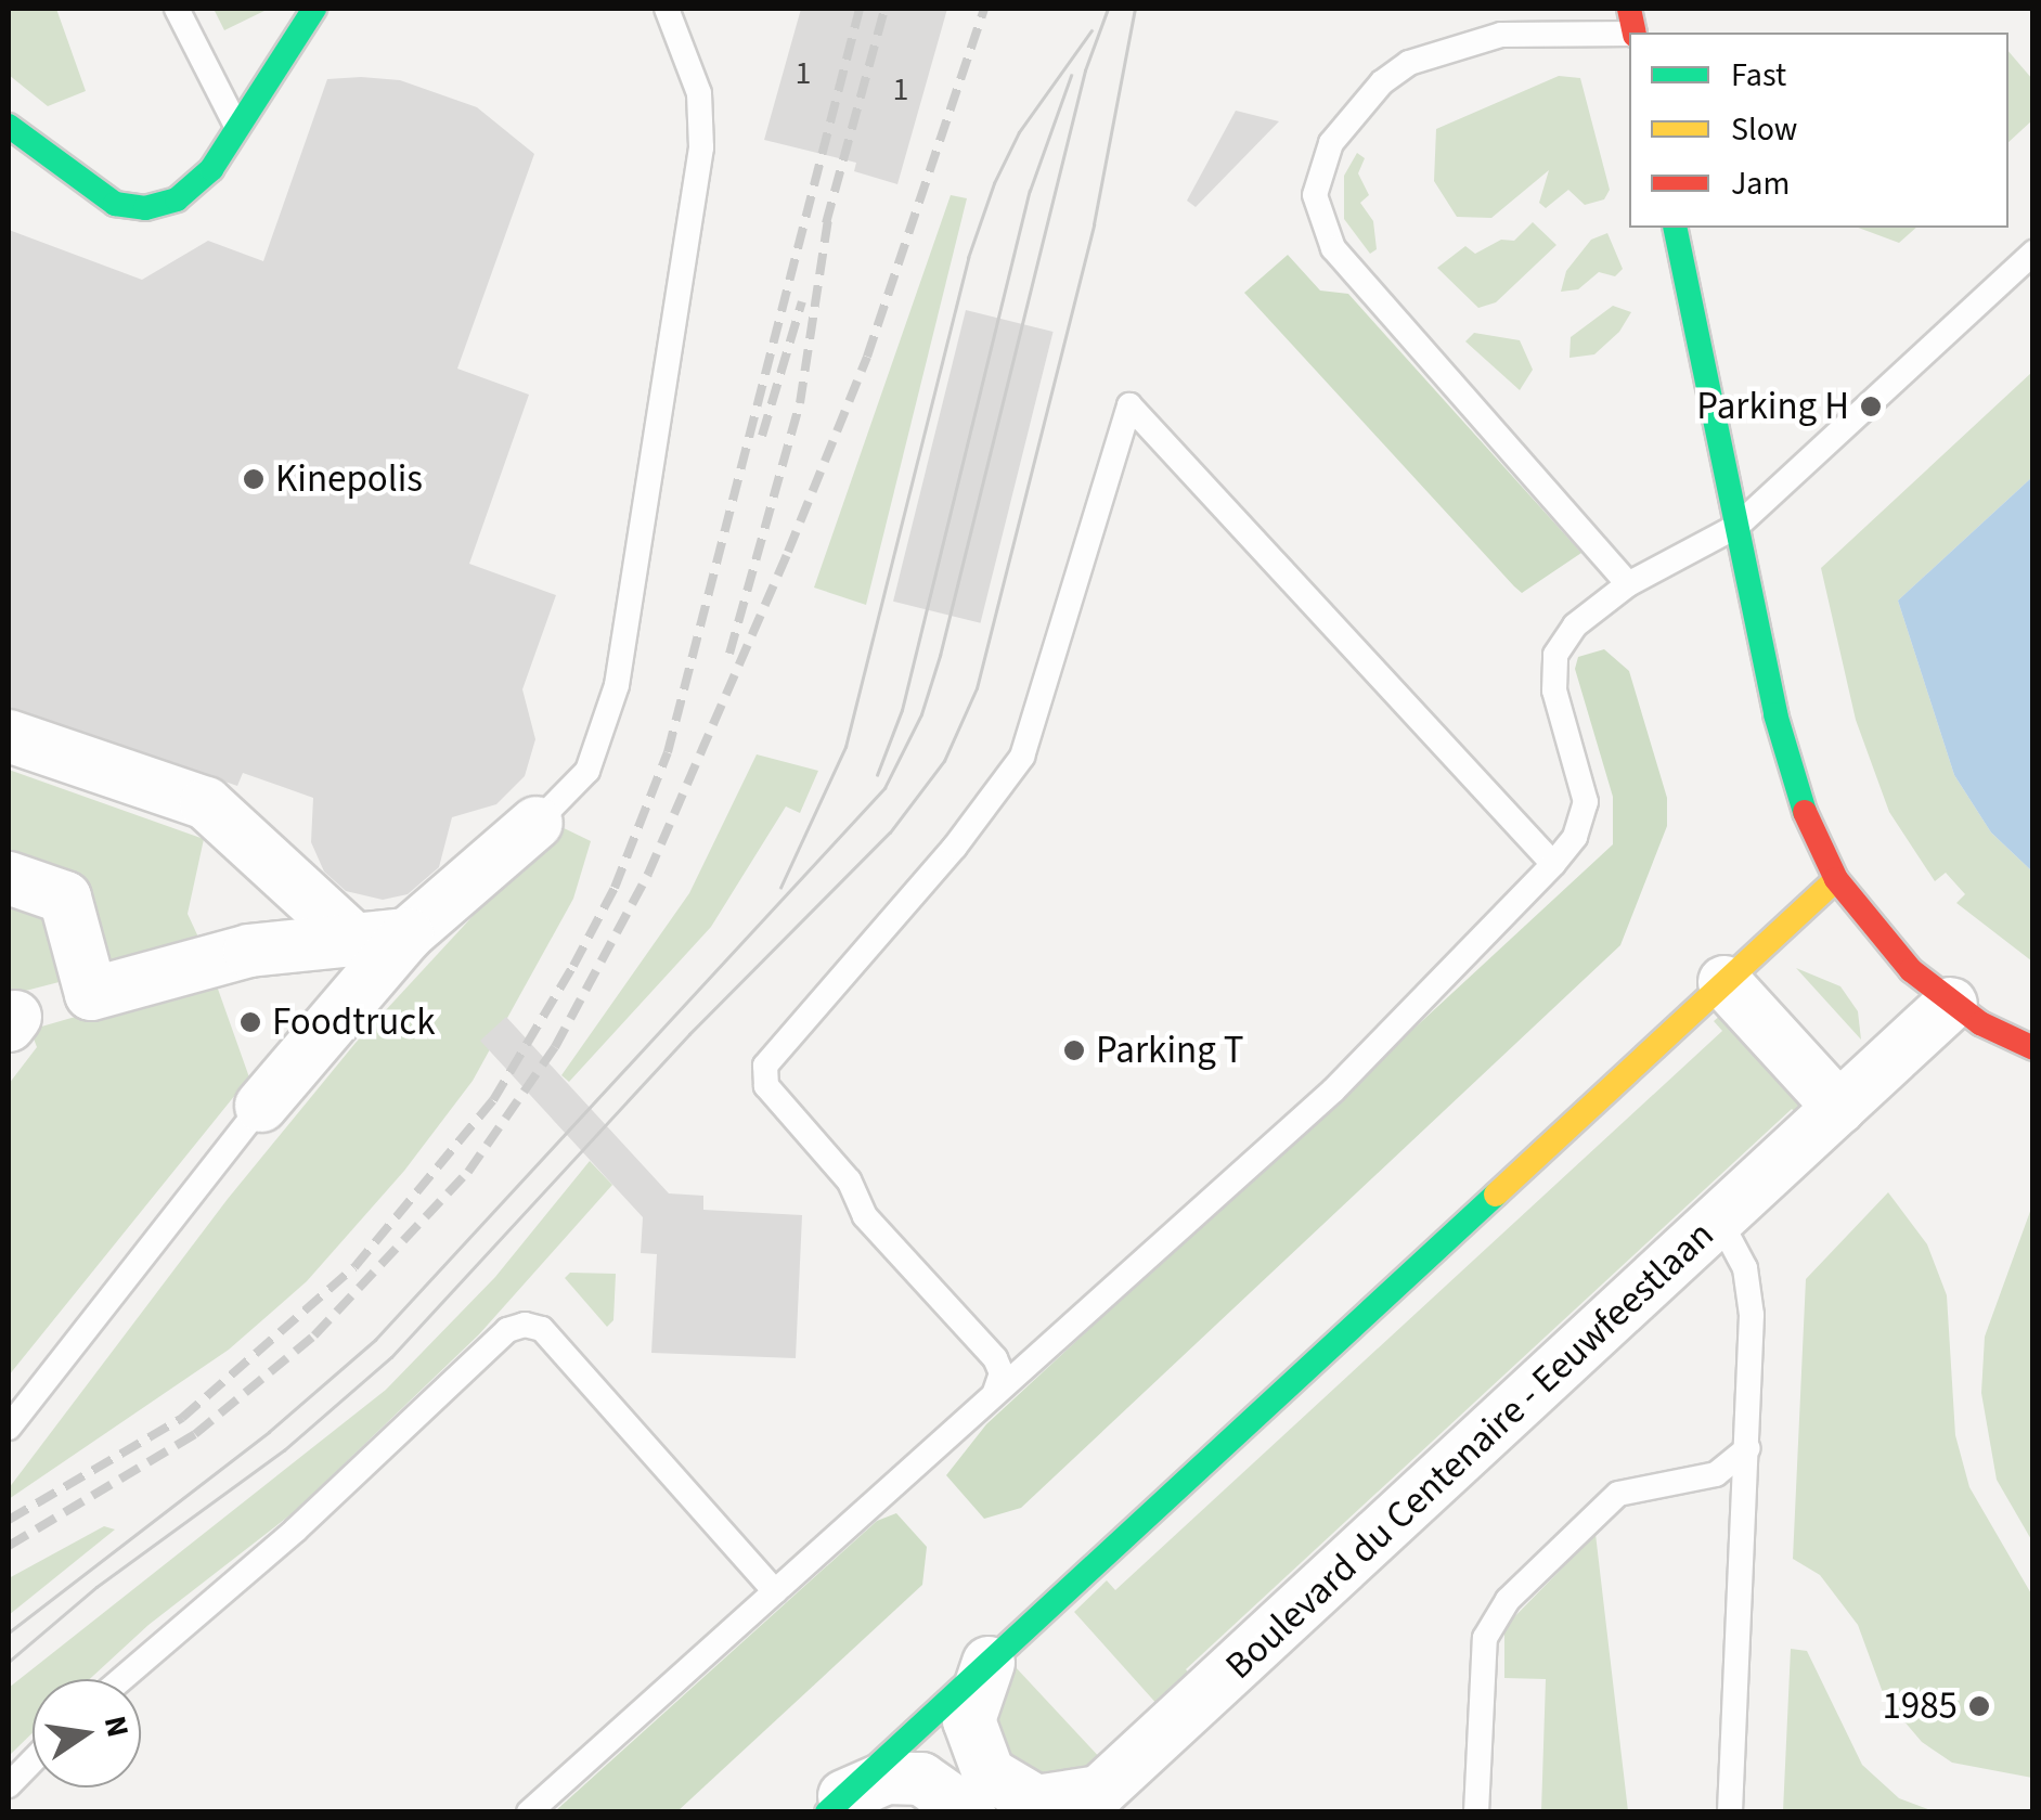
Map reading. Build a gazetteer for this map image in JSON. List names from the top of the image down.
{
  "streets": {
    "street": ["Boulevard du Centenaire - Eeuwfeestlaan"]
  },
  "places": [
    "Parking H",
    "Kinepolis",
    "Foodtruck",
    "Parking T",
    "1985"
  ],
  "house_numbers": ["1", "1"],
  "legend": ["Fast", "Slow", "Jam"],
  "north": "right"
}
